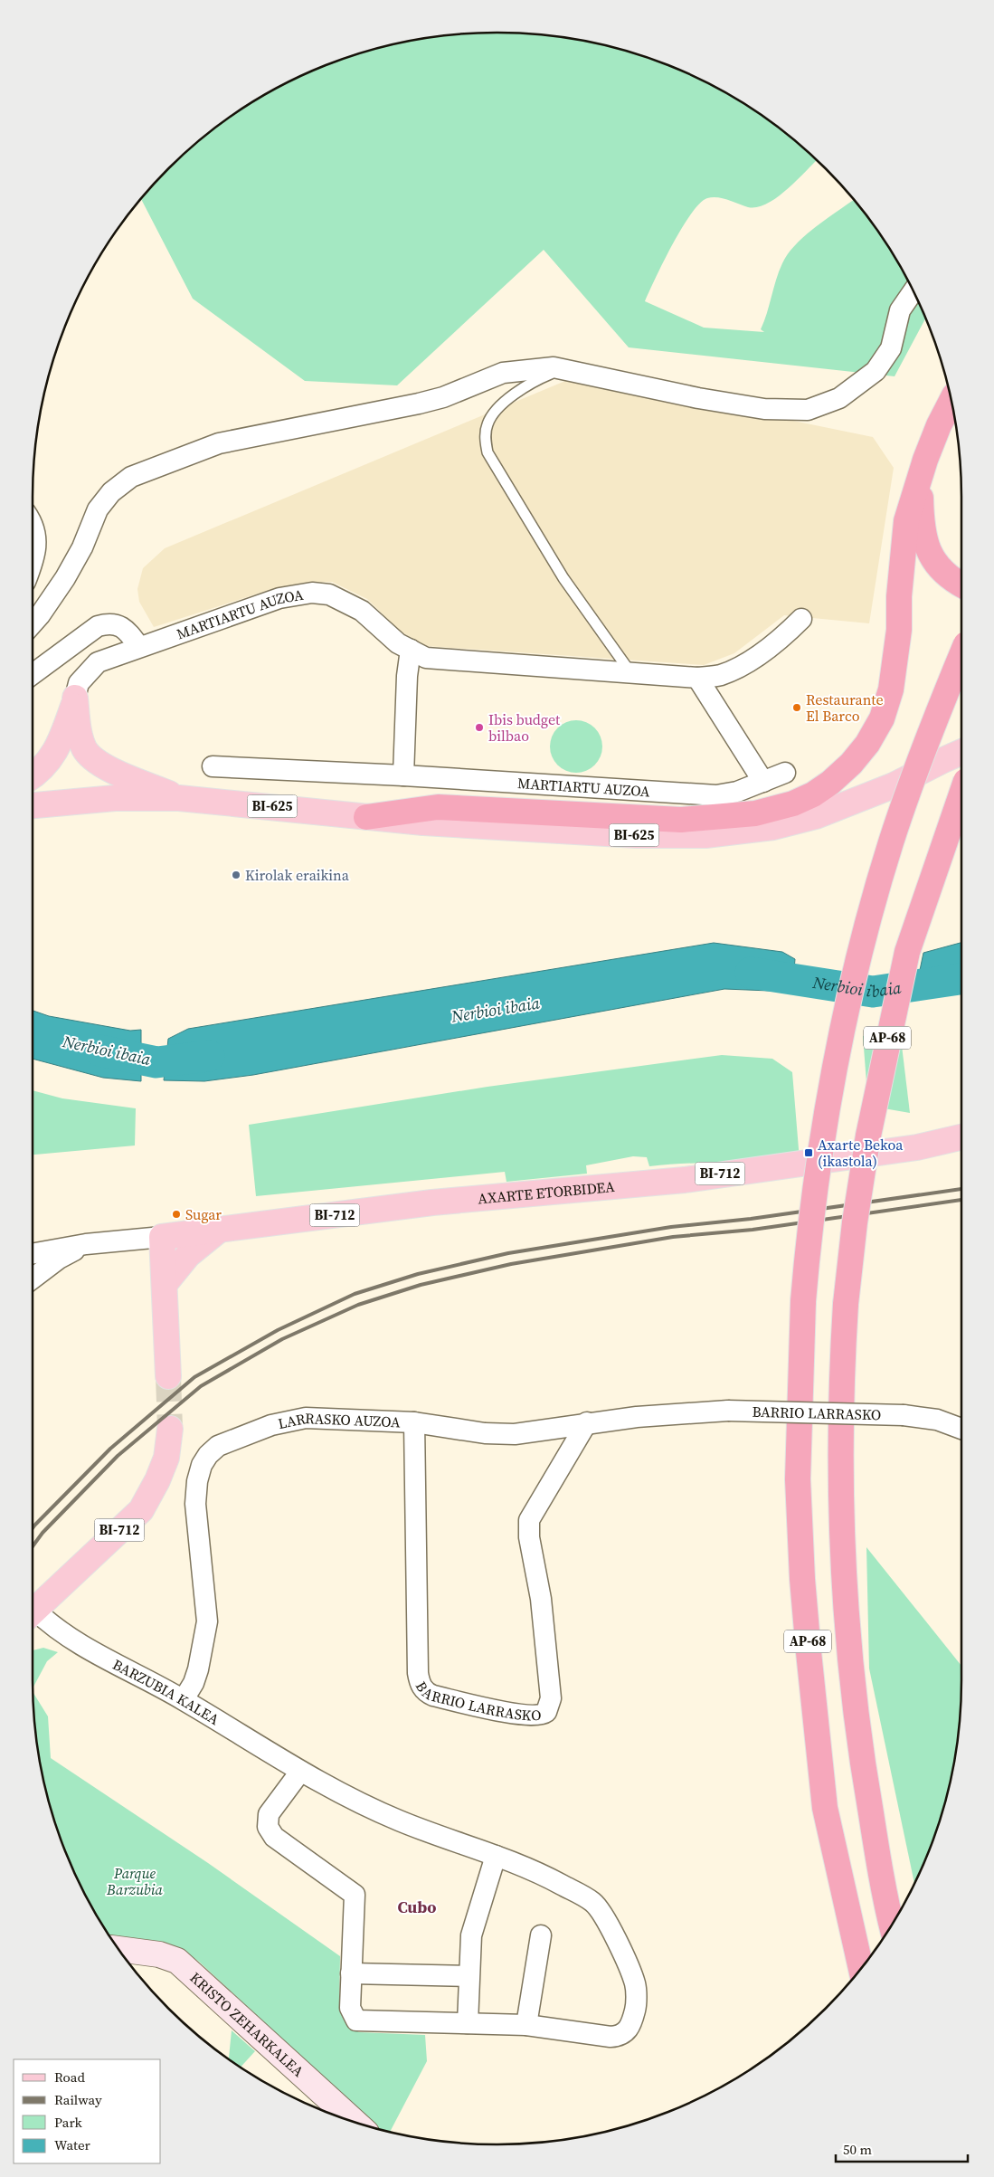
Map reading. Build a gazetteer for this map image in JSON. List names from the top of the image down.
{
  "streets": {
    "highway": ["AP-68"],
    "main road": ["BI-625", "BI-712", "AXARTE ETORBIDEA"],
    "street": [
      "MARTIARTU AUZOA",
      "BARRIO LARRASKO",
      "LARRASKO AUZOA",
      "BARZUBIA KALEA",
      "KRISTO ZEHARKALEA"
    ]
  },
  "crossings": [
    ["BARRIO LARRASKO", "LARRASKO AUZOA"],
    ["LARRASKO AUZOA", "BARZUBIA KALEA"]
  ],
  "districts": ["Cubo"],
  "water": ["Nerbioi ibaia"],
  "parks": ["Parque Barzubia"],
  "places": {
    "other": [
      "Restaurante El Barco",
      "Ibis budget bilbao",
      "Kirolak eraikina",
      "Sugar"
    ],
    "transit": ["Axarte Bekoa (ikastola)"]
  },
  "legend": [
    "Road",
    "Railway",
    "Park",
    "Water"
  ],
  "scale_bar": "50 m"
}
